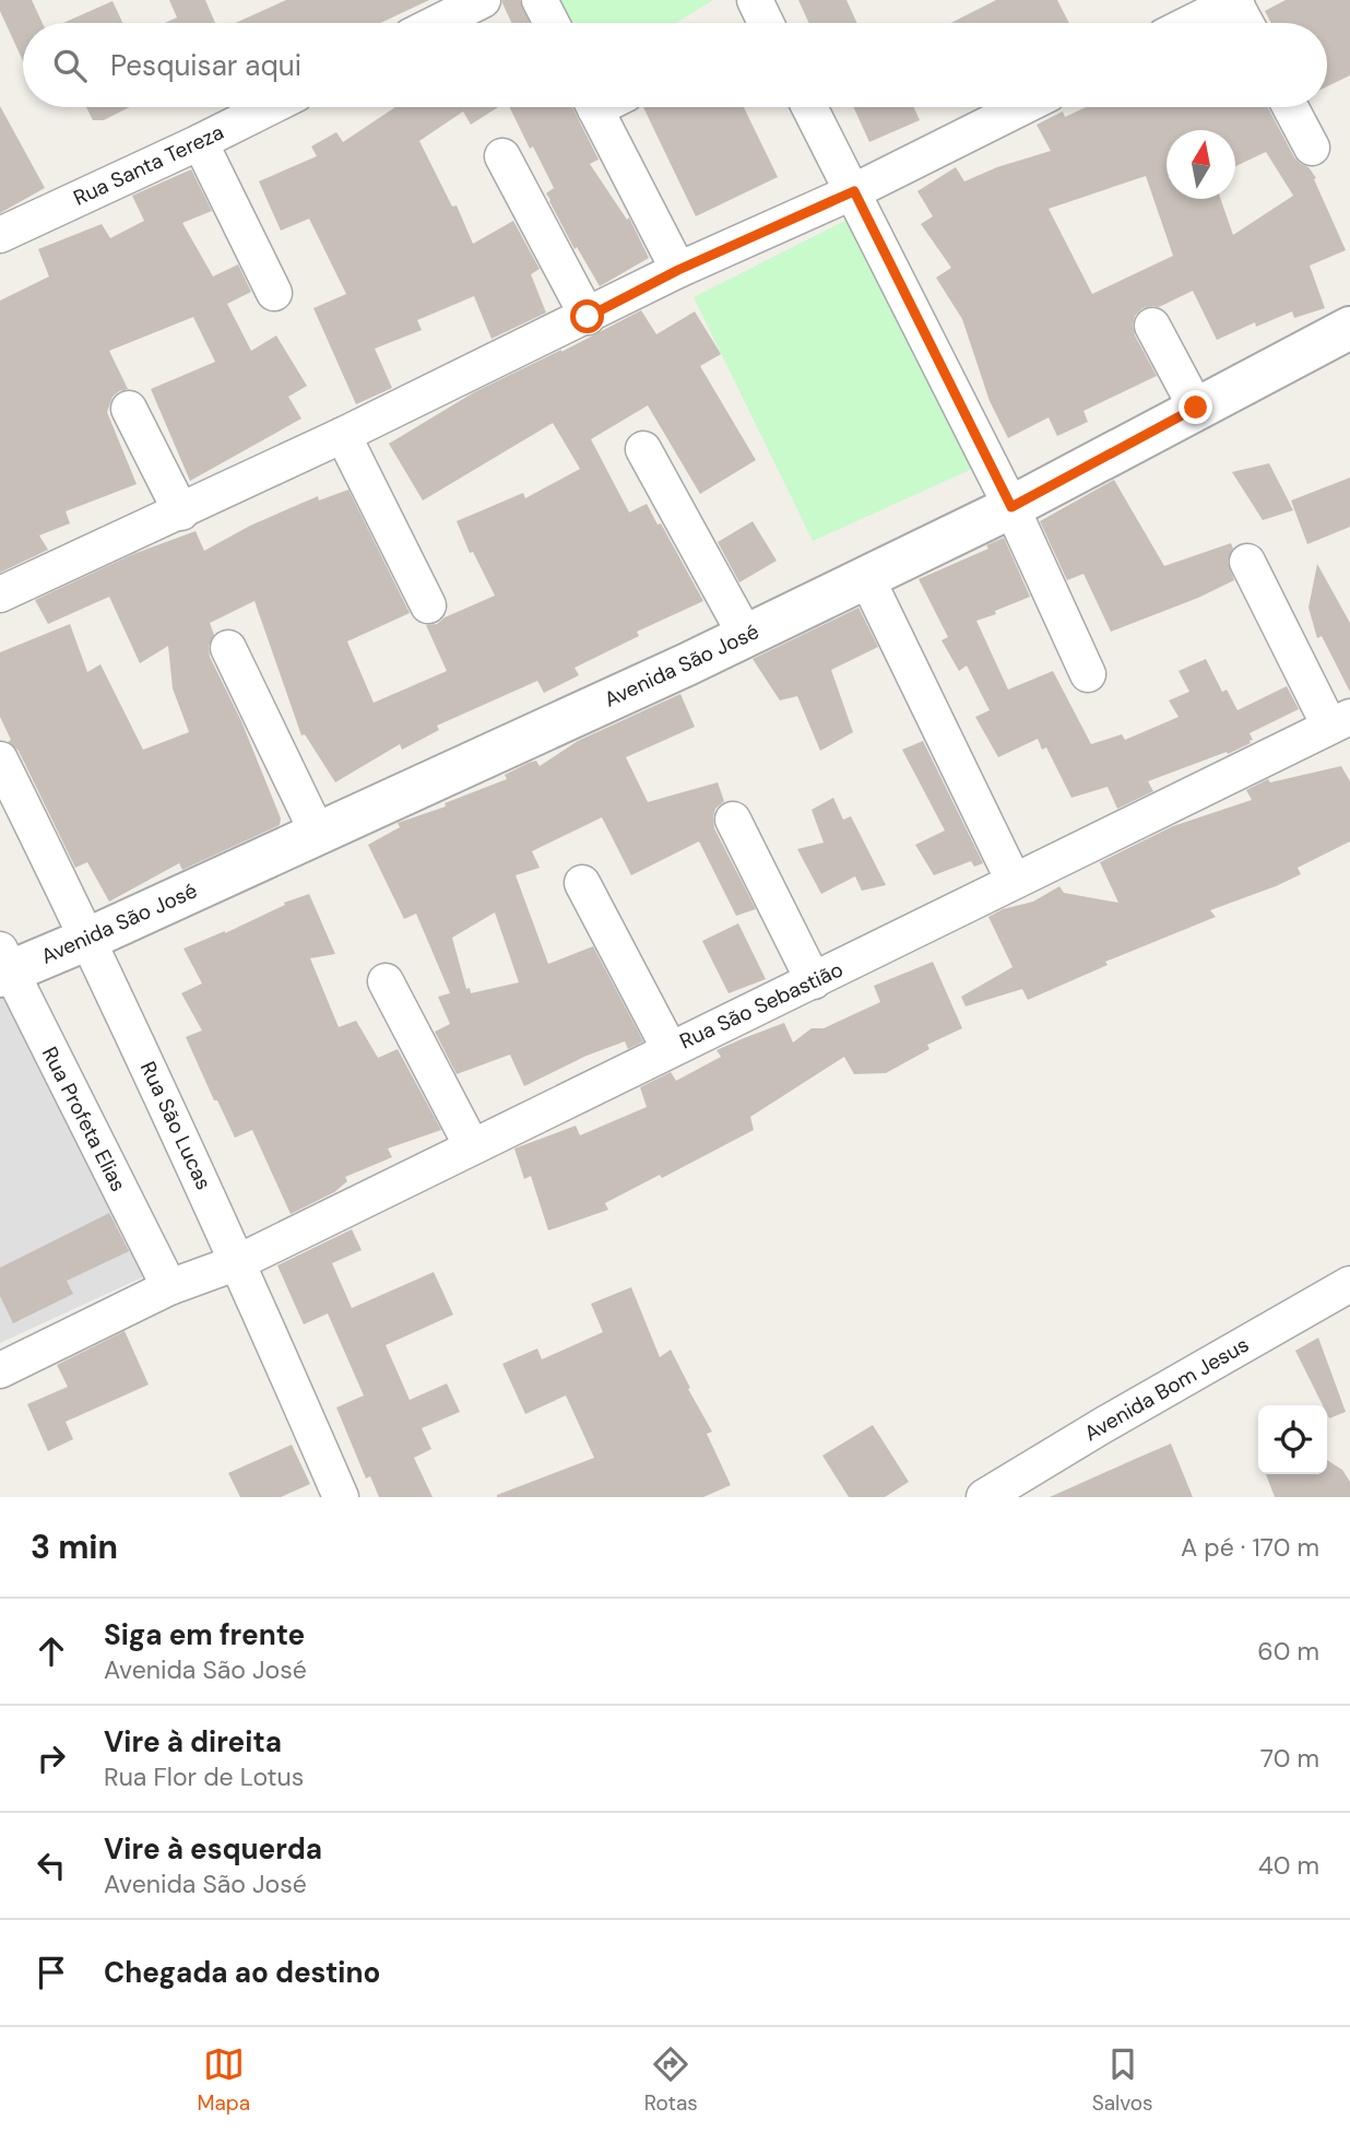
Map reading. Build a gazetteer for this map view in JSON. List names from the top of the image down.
{
  "streets": {
    "street": [
      "Rua Santa Tereza",
      "Avenida São José",
      "Rua São Sebastião",
      "Rua Profeta Elias",
      "Rua São Lucas",
      "Avenida Bom Jesus"
    ]
  },
  "crossings": [
    ["Avenida São José", "Rua Profeta Elias"],
    ["Avenida São José", "Rua São Lucas"],
    ["Rua São Sebastião", "Rua Profeta Elias"],
    ["Rua São Sebastião", "Rua São Lucas"]
  ],
  "north": "top",
  "page": {
    "search": "Pesquisar aqui",
    "heading": ["3 min", "A pé · 170 m"],
    "list": [
      ["Siga em frente", "Avenida São José", "60 m"],
      ["Vire à direita", "Rua Flor de Lotus", "70 m"],
      ["Vire à esquerda", "Avenida São José", "40 m"],
      "Chegada ao destino"
    ],
    "nav": ["Mapa", "Rotas", "Salvos"]
  }
}
